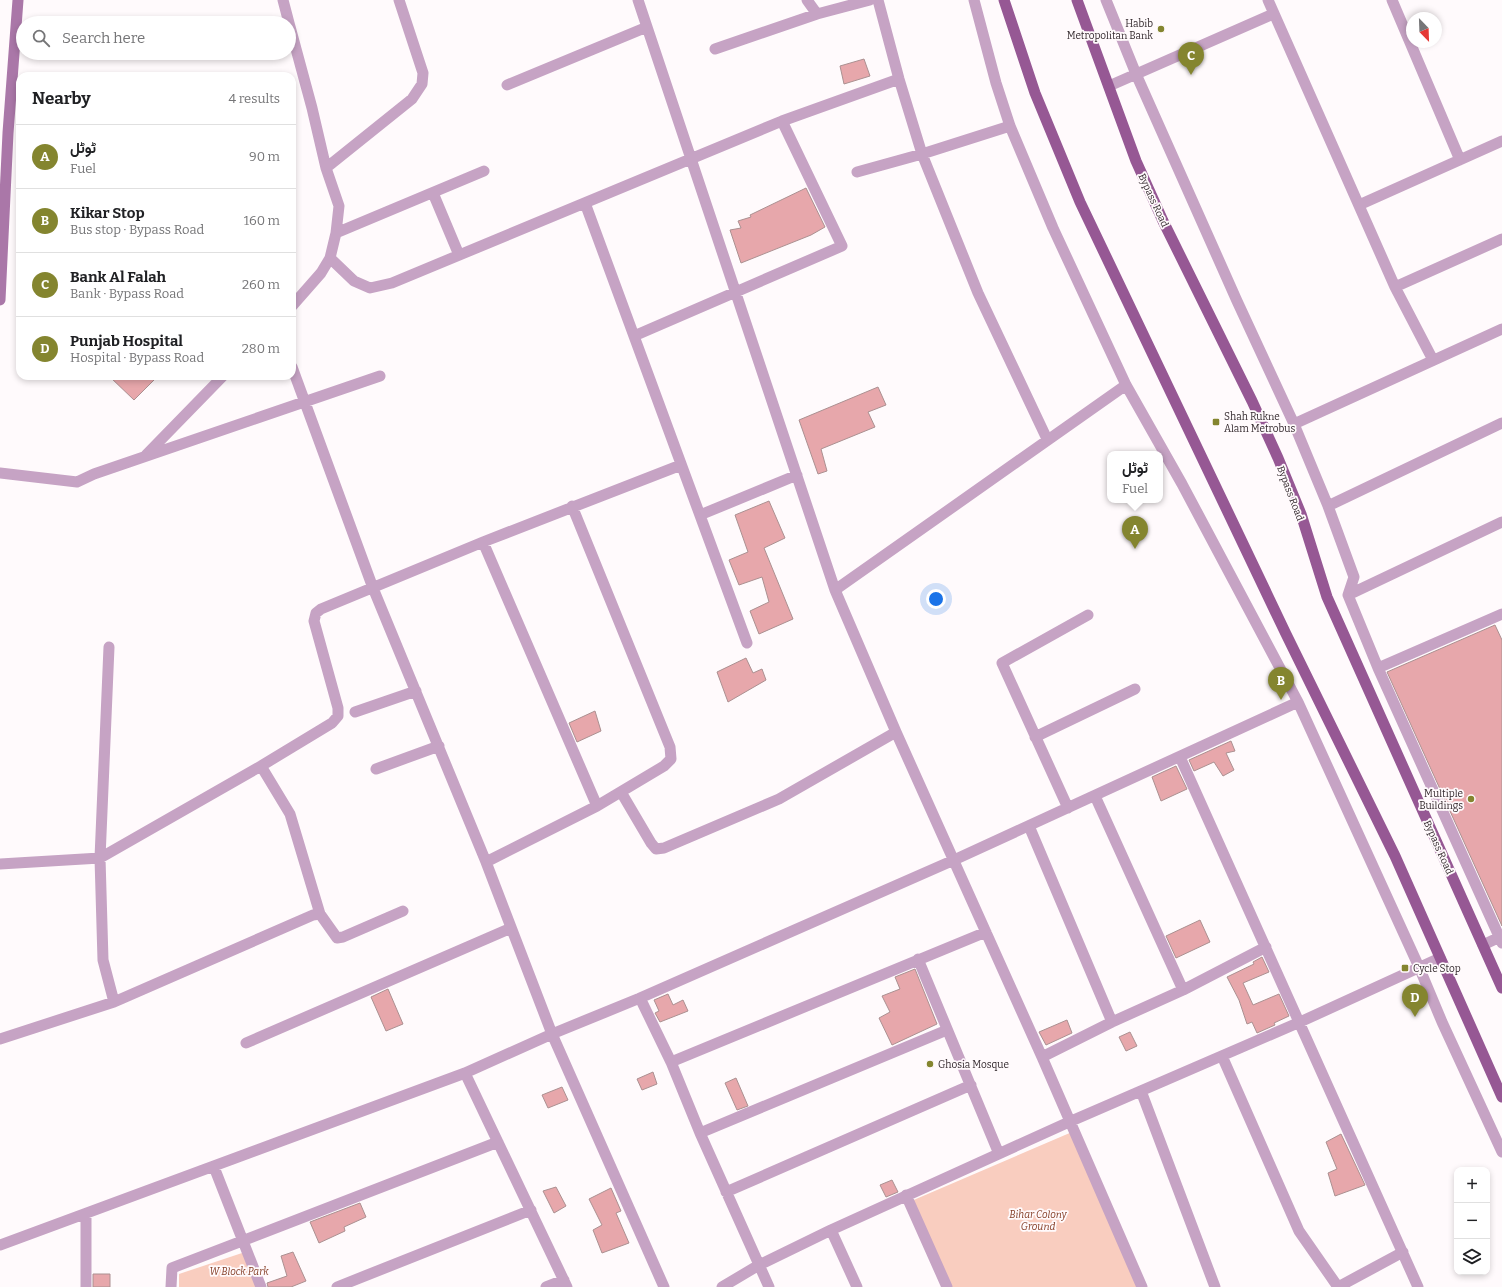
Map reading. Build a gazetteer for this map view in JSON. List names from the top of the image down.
{
  "streets": {
    "main road": ["Bypass Road"]
  },
  "parks": ["Bihar Colony Ground", "W Block Park"],
  "places": {
    "other": ["Habib Metropolitan Bank", "Multiple Buildings", "Ghosia Mosque"],
    "transit": ["Shah Rukne Alam Metrobus", "Cycle Stop"]
  },
  "north": "bottom right",
  "page": {
    "search": "Search here",
    "pins": [
      "C",
      "A",
      "B",
      "D"
    ],
    "heading": ["Nearby", "4 results"],
    "list": [
      {
        "mark": "A",
        "name": "ٹوٹل",
        "note": "Fuel",
        "value": "90 m"
      },
      {
        "mark": "B",
        "name": "Kikar Stop",
        "note": "Bus stop · Bypass Road",
        "value": "160 m"
      },
      {
        "mark": "C",
        "name": "Bank Al Falah",
        "note": "Bank · Bypass Road",
        "value": "260 m"
      },
      {
        "mark": "D",
        "name": "Punjab Hospital",
        "note": "Hospital · Bypass Road",
        "value": "280 m"
      }
    ],
    "popup": ["ٹوٹل", "Fuel"],
    "map_buttons": ["+", "−"]
  }
}
